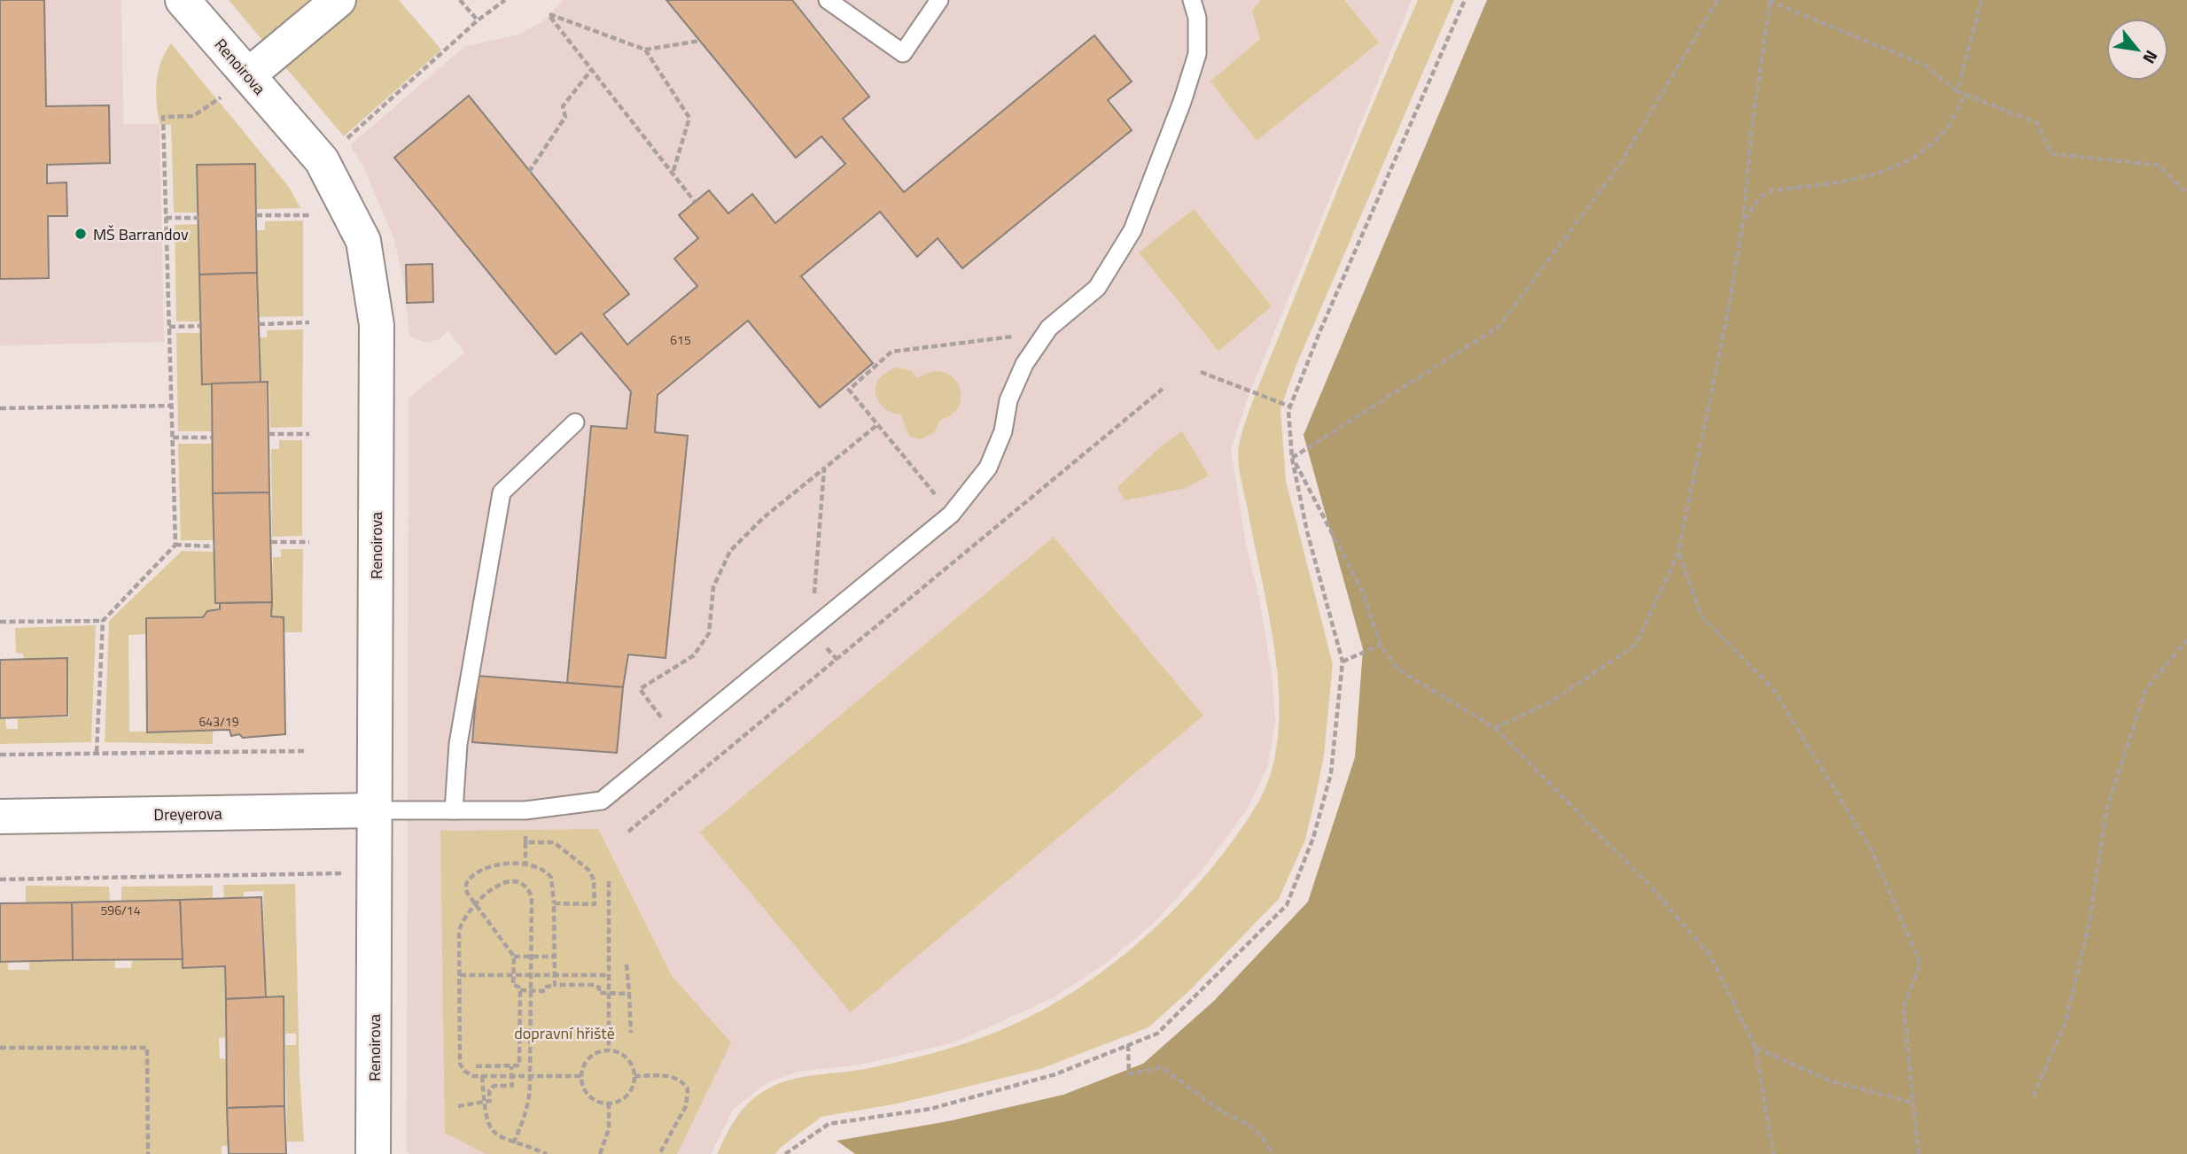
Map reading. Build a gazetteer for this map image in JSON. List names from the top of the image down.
{
  "streets": {
    "street": ["Renoirova", "Dreyerova"]
  },
  "crossings": [
    ["Renoirova", "Dreyerova"]
  ],
  "parks": ["dopravní hřiště"],
  "places": ["MŠ Barrandov"],
  "house_numbers": ["615", "643/19", "596/14"],
  "north": "bottom right"
}
